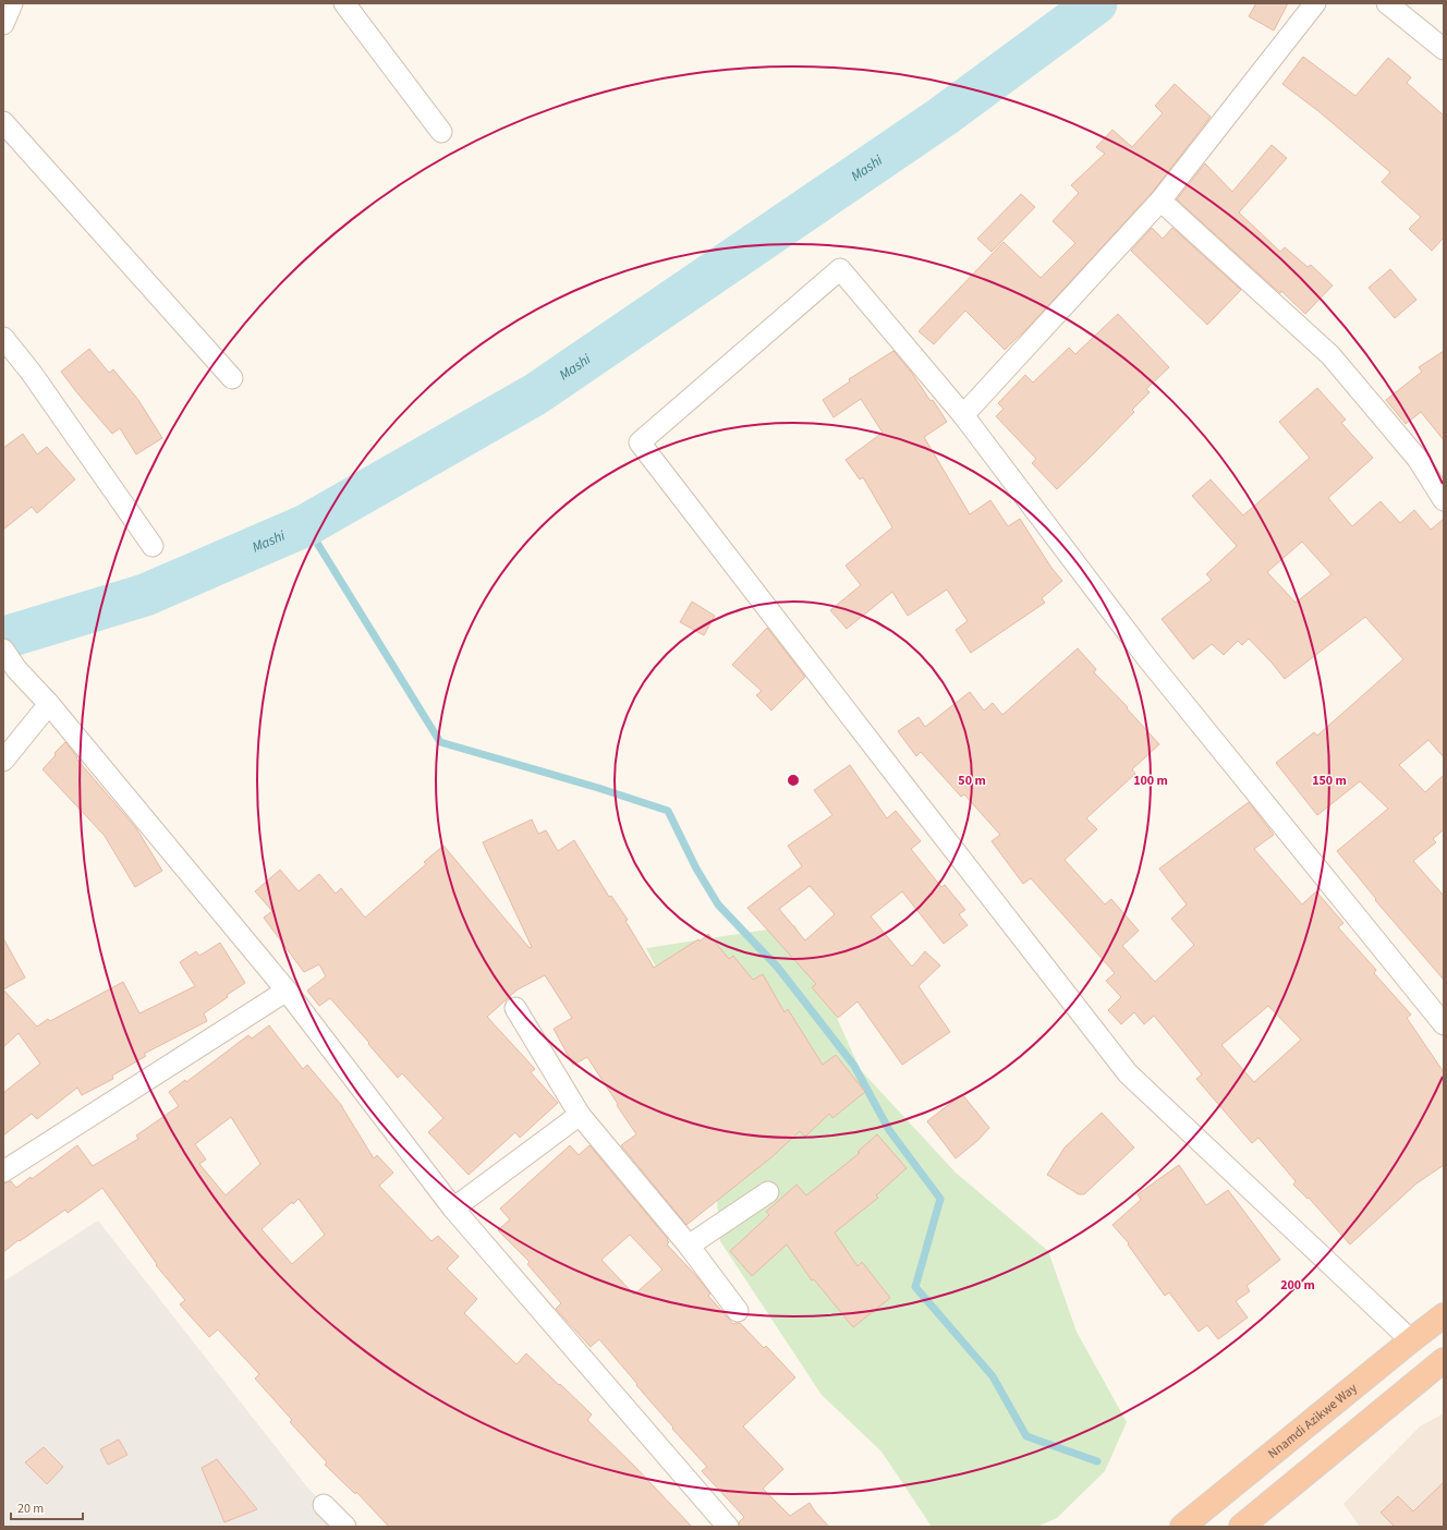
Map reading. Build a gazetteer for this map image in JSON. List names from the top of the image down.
{
  "streets": {
    "highway": ["Nnamdi Azikwe Way"]
  },
  "water": ["Mashi"],
  "scale_bar": "20 m",
  "rings": [
    "50 m",
    "100 m",
    "150 m",
    "200 m"
  ]
}
